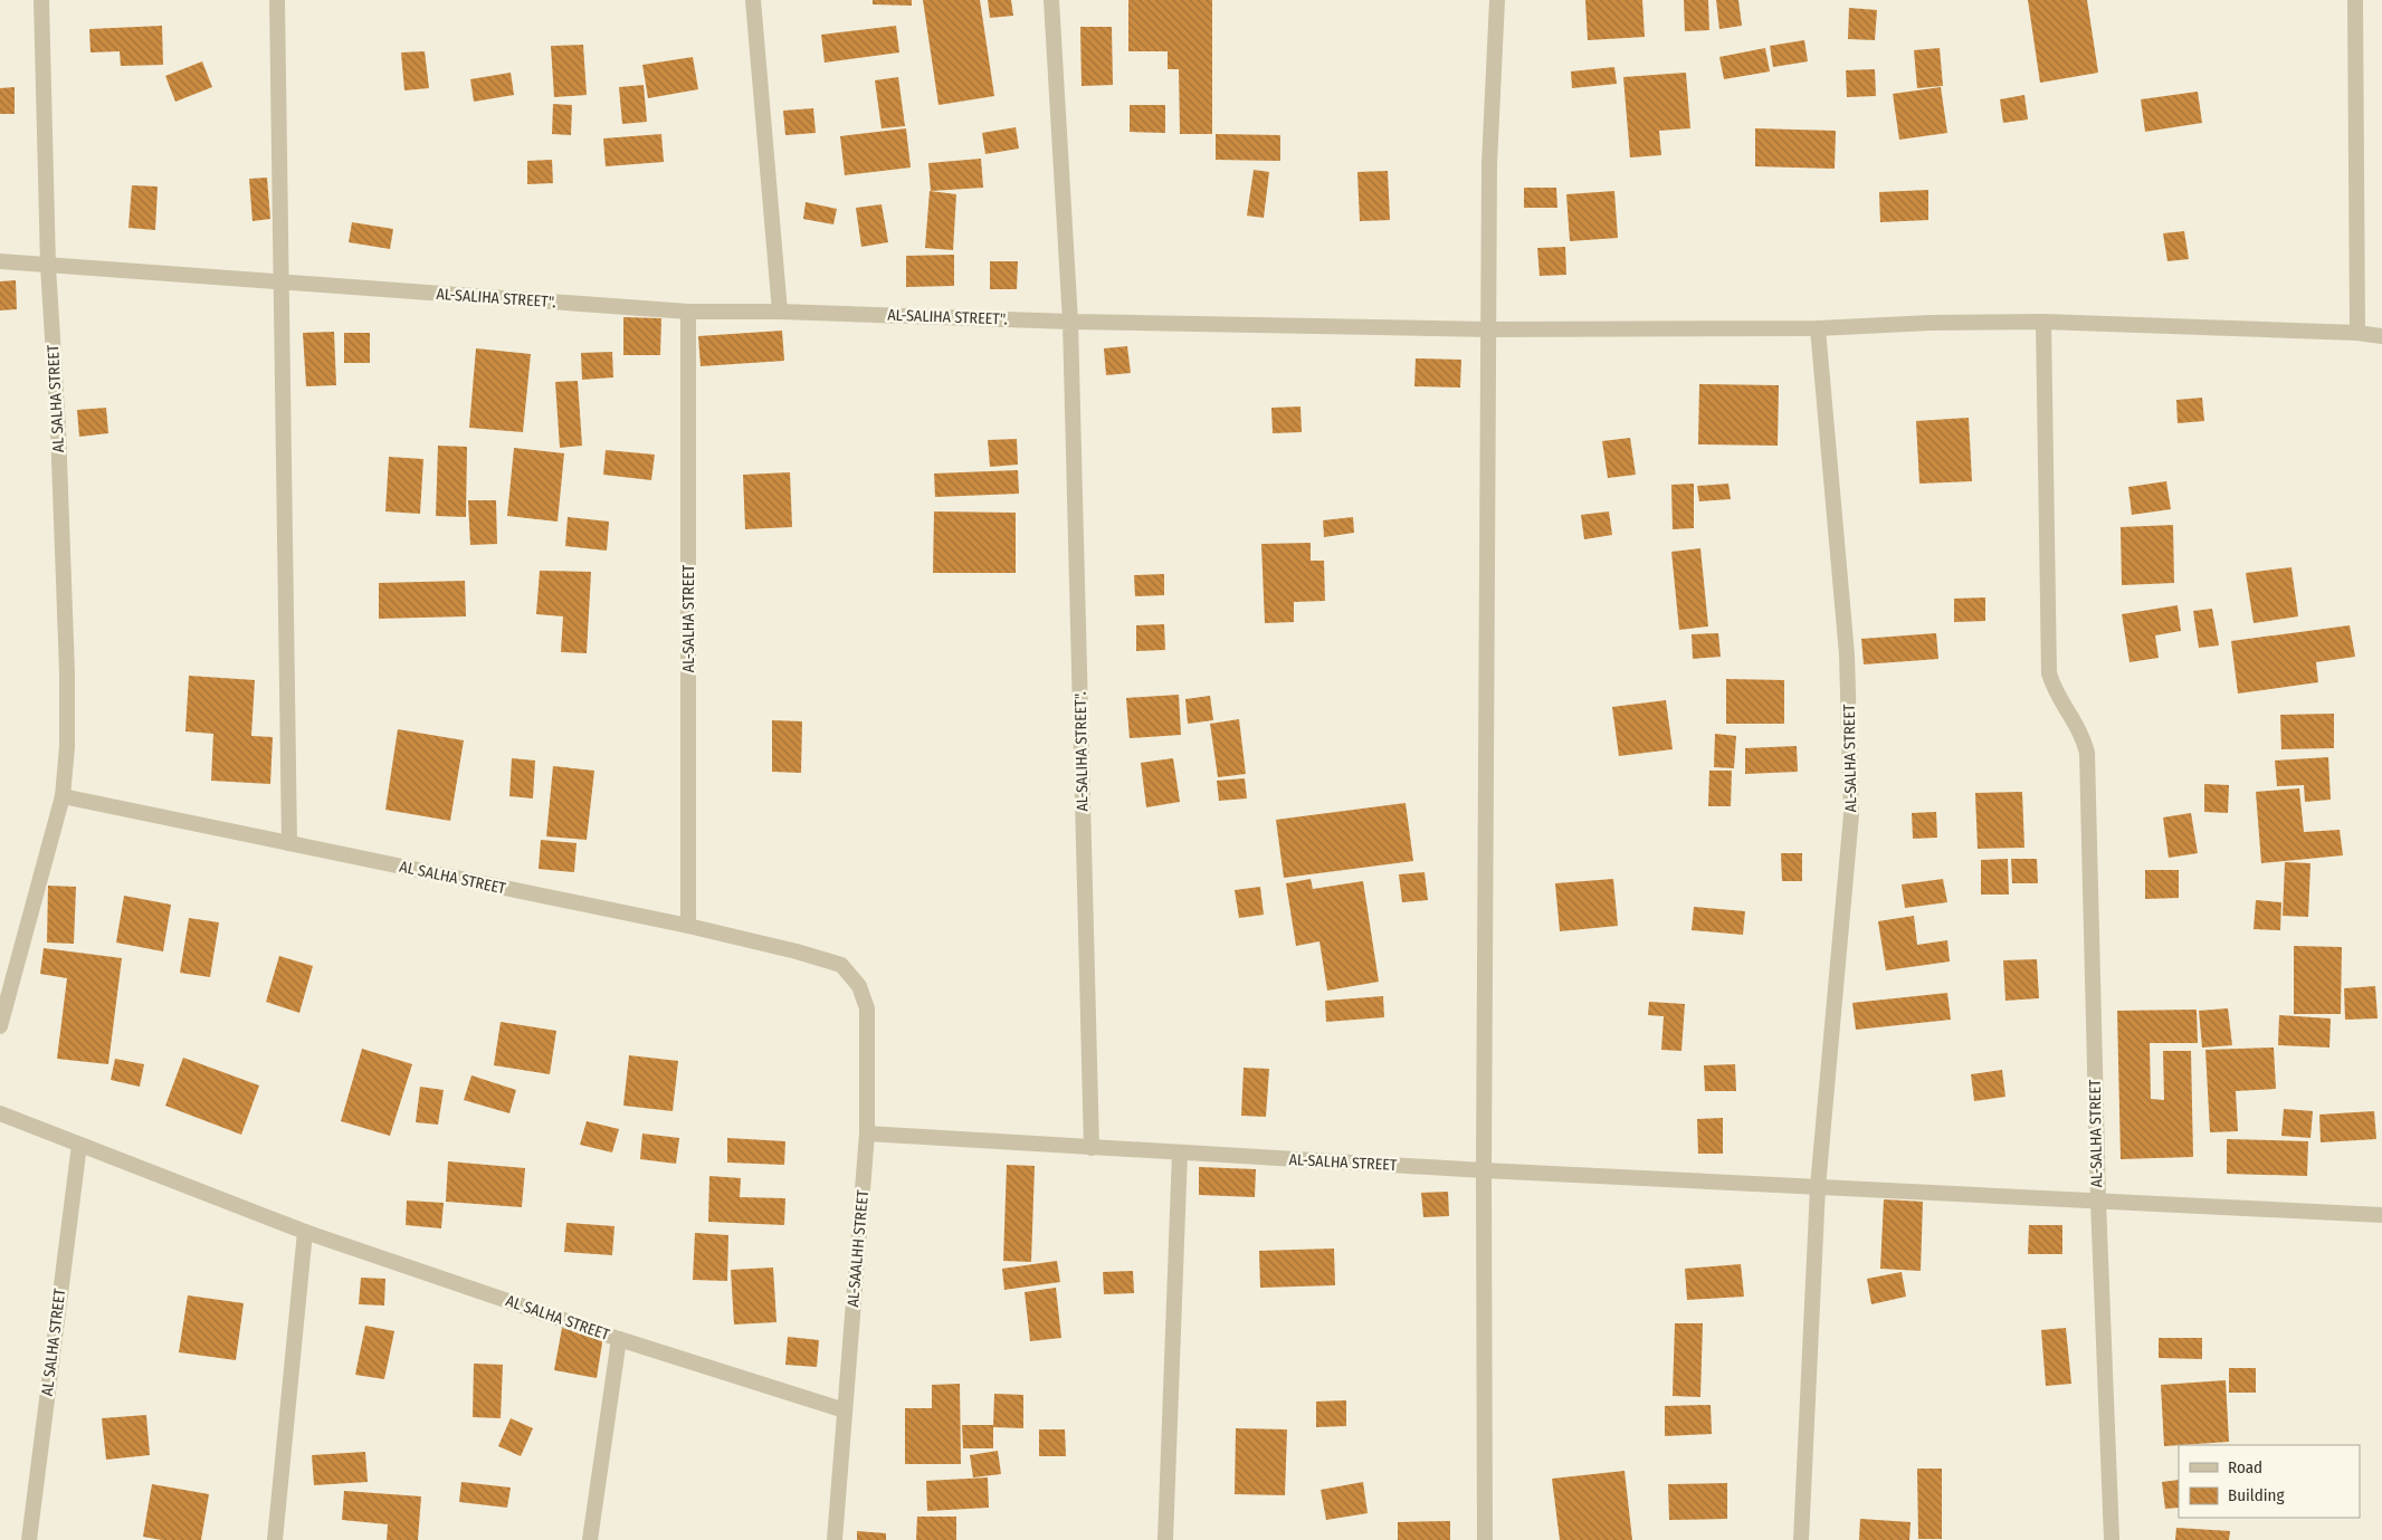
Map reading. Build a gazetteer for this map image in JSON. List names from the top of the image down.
{
  "streets": {
    "street": [
      "AL-SALIHA STREET\".",
      "AL SALHA STREET",
      "AL-SALHA STREET",
      "AL-SAALHH STREET"
    ]
  },
  "crossings": [
    ["AL-SALIHA STREET\".", "AL SALHA STREET"],
    ["AL-SALIHA STREET\".", "AL-SALHA STREET"],
    ["AL SALHA STREET", "AL-SALHA STREET"],
    ["AL SALHA STREET", "AL-SAALHH STREET"],
    ["AL-SALHA STREET", "AL-SAALHH STREET"]
  ],
  "legend": ["Road", "Building"]
}
